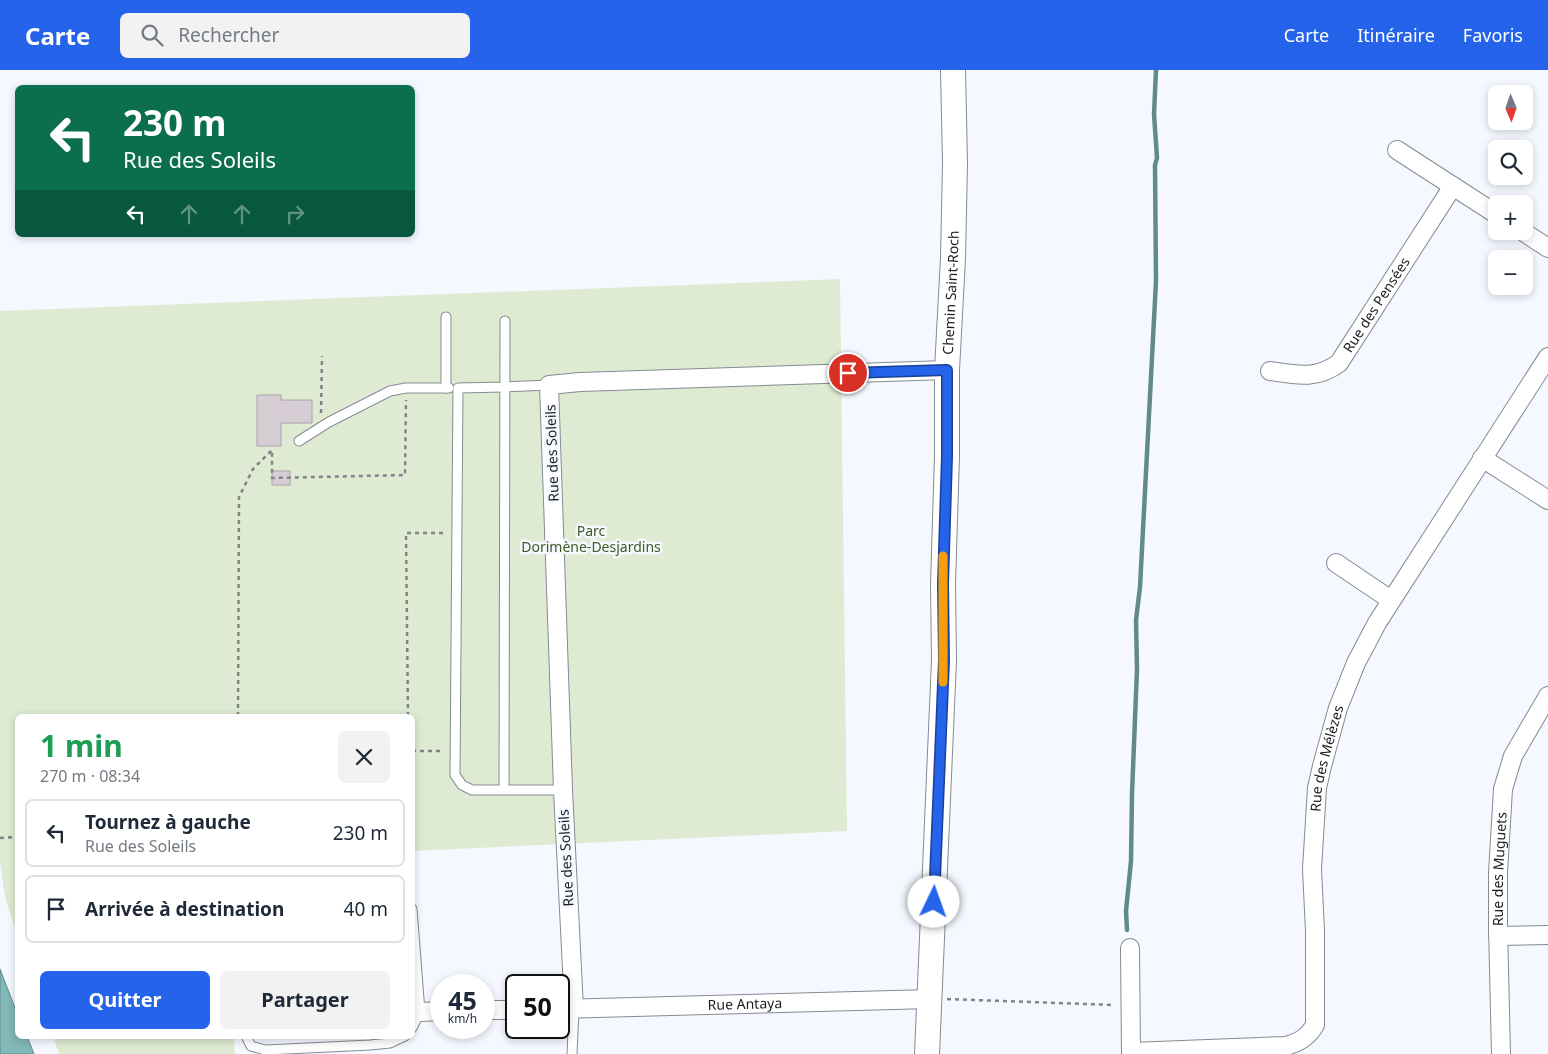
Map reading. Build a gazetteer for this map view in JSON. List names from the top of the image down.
{
  "streets": {
    "main road": ["Chemin Saint-Roch"],
    "street": [
      "Rue des Pensées",
      "Rue des Soleils",
      "Rue des Mélèzes",
      "Rue des Muguets",
      "Rue Antaya"
    ]
  },
  "crossings": [
    ["Chemin Saint-Roch", "Rue des Soleils"],
    ["Chemin Saint-Roch", "Rue Antaya"]
  ],
  "parks": ["Parc Dorimène-Desjardins"],
  "north": "bottom",
  "page": {
    "header": "Carte",
    "search": "Rechercher",
    "nav": ["Carte", "Itinéraire", "Favoris"],
    "map_buttons": ["+", "−"],
    "turn": ["230 m", "Rue des Soleils"],
    "heading": ["1 min", "270 m · 08:34"],
    "list": [
      {
        "name": "Tournez à gauche",
        "note": "Rue des Soleils",
        "value": "230 m"
      },
      {
        "name": "Arrivée à destination",
        "value": "40 m"
      }
    ],
    "buttons": ["Quitter", "Partager"],
    "speed": "45 km/h",
    "limit": "50"
  }
}
